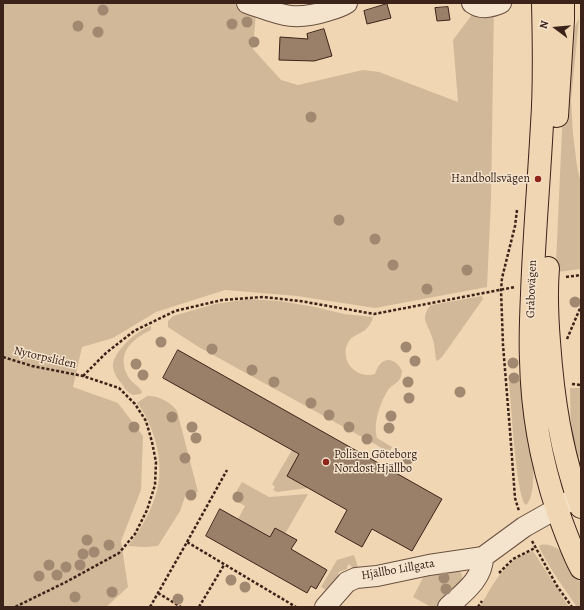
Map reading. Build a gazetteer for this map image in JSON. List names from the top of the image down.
{
  "streets": {
    "main road": ["Gråbovägen"],
    "street": ["Hjällbo Lillgata"],
    "path": ["Nytorpsliden"]
  },
  "crossings": [
    ["Gråbovägen", "Hjällbo Lillgata"]
  ],
  "places": ["Handbollsvägen", "Polisen Göteborg Nordost Hjällbo"],
  "north": "left"
}
